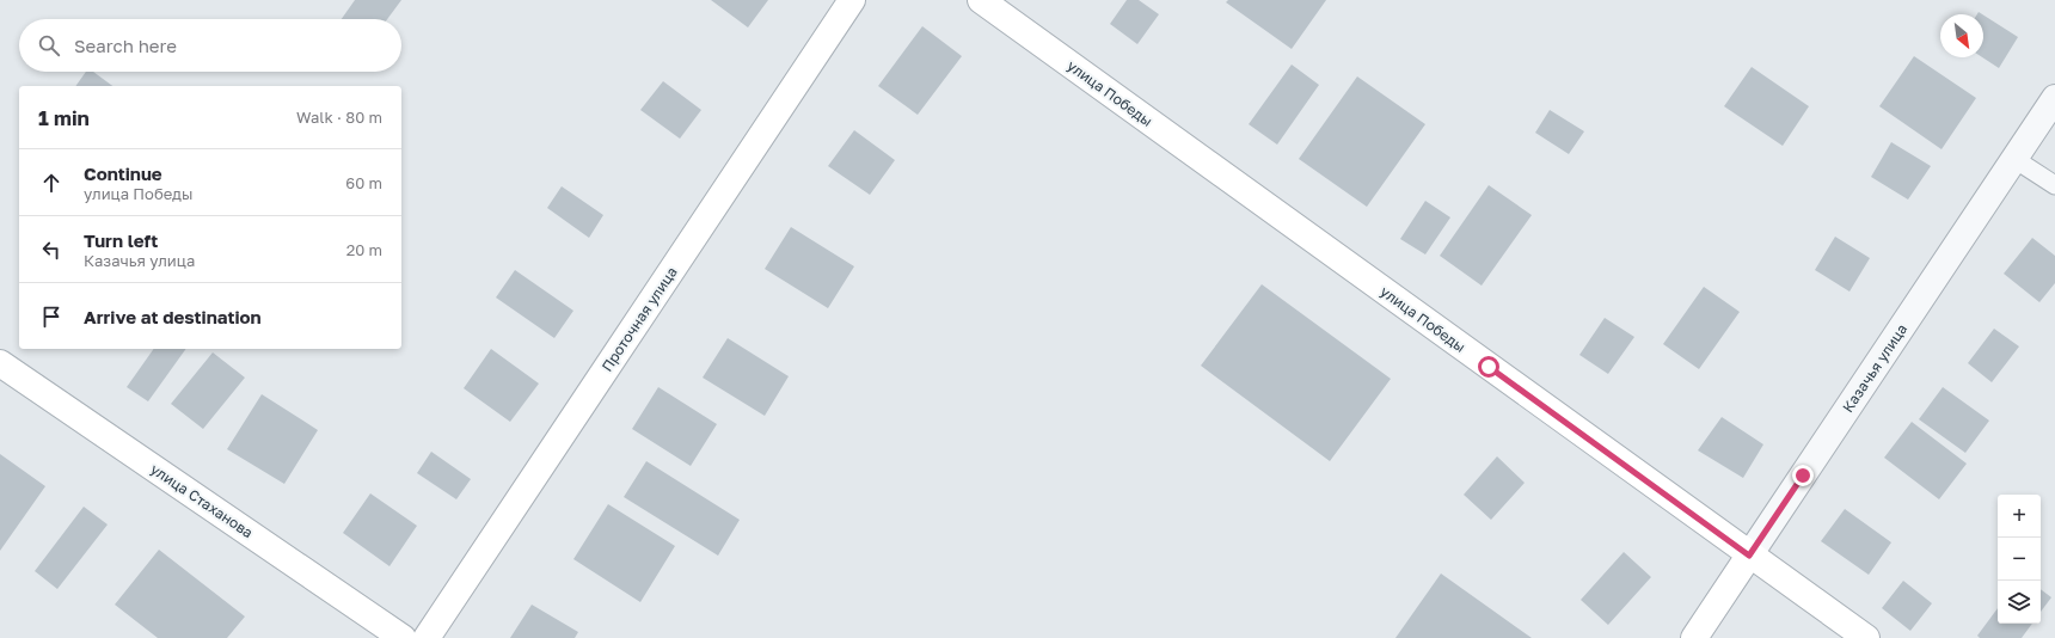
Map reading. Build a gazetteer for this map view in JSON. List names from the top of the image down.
{
  "streets": {
    "street": [
      "улица Победы",
      "Проточная улица",
      "Казачья улица",
      "улица Стаханова"
    ]
  },
  "crossings": [
    ["улица Победы", "Казачья улица"]
  ],
  "north": "bottom right",
  "page": {
    "search": "Search here",
    "heading": ["1 min", "Walk · 80 m"],
    "list": [
      ["Continue", "улица Победы", "60 m"],
      ["Turn left", "Казачья улица", "20 m"],
      "Arrive at destination"
    ],
    "map_buttons": ["+", "−"]
  }
}
